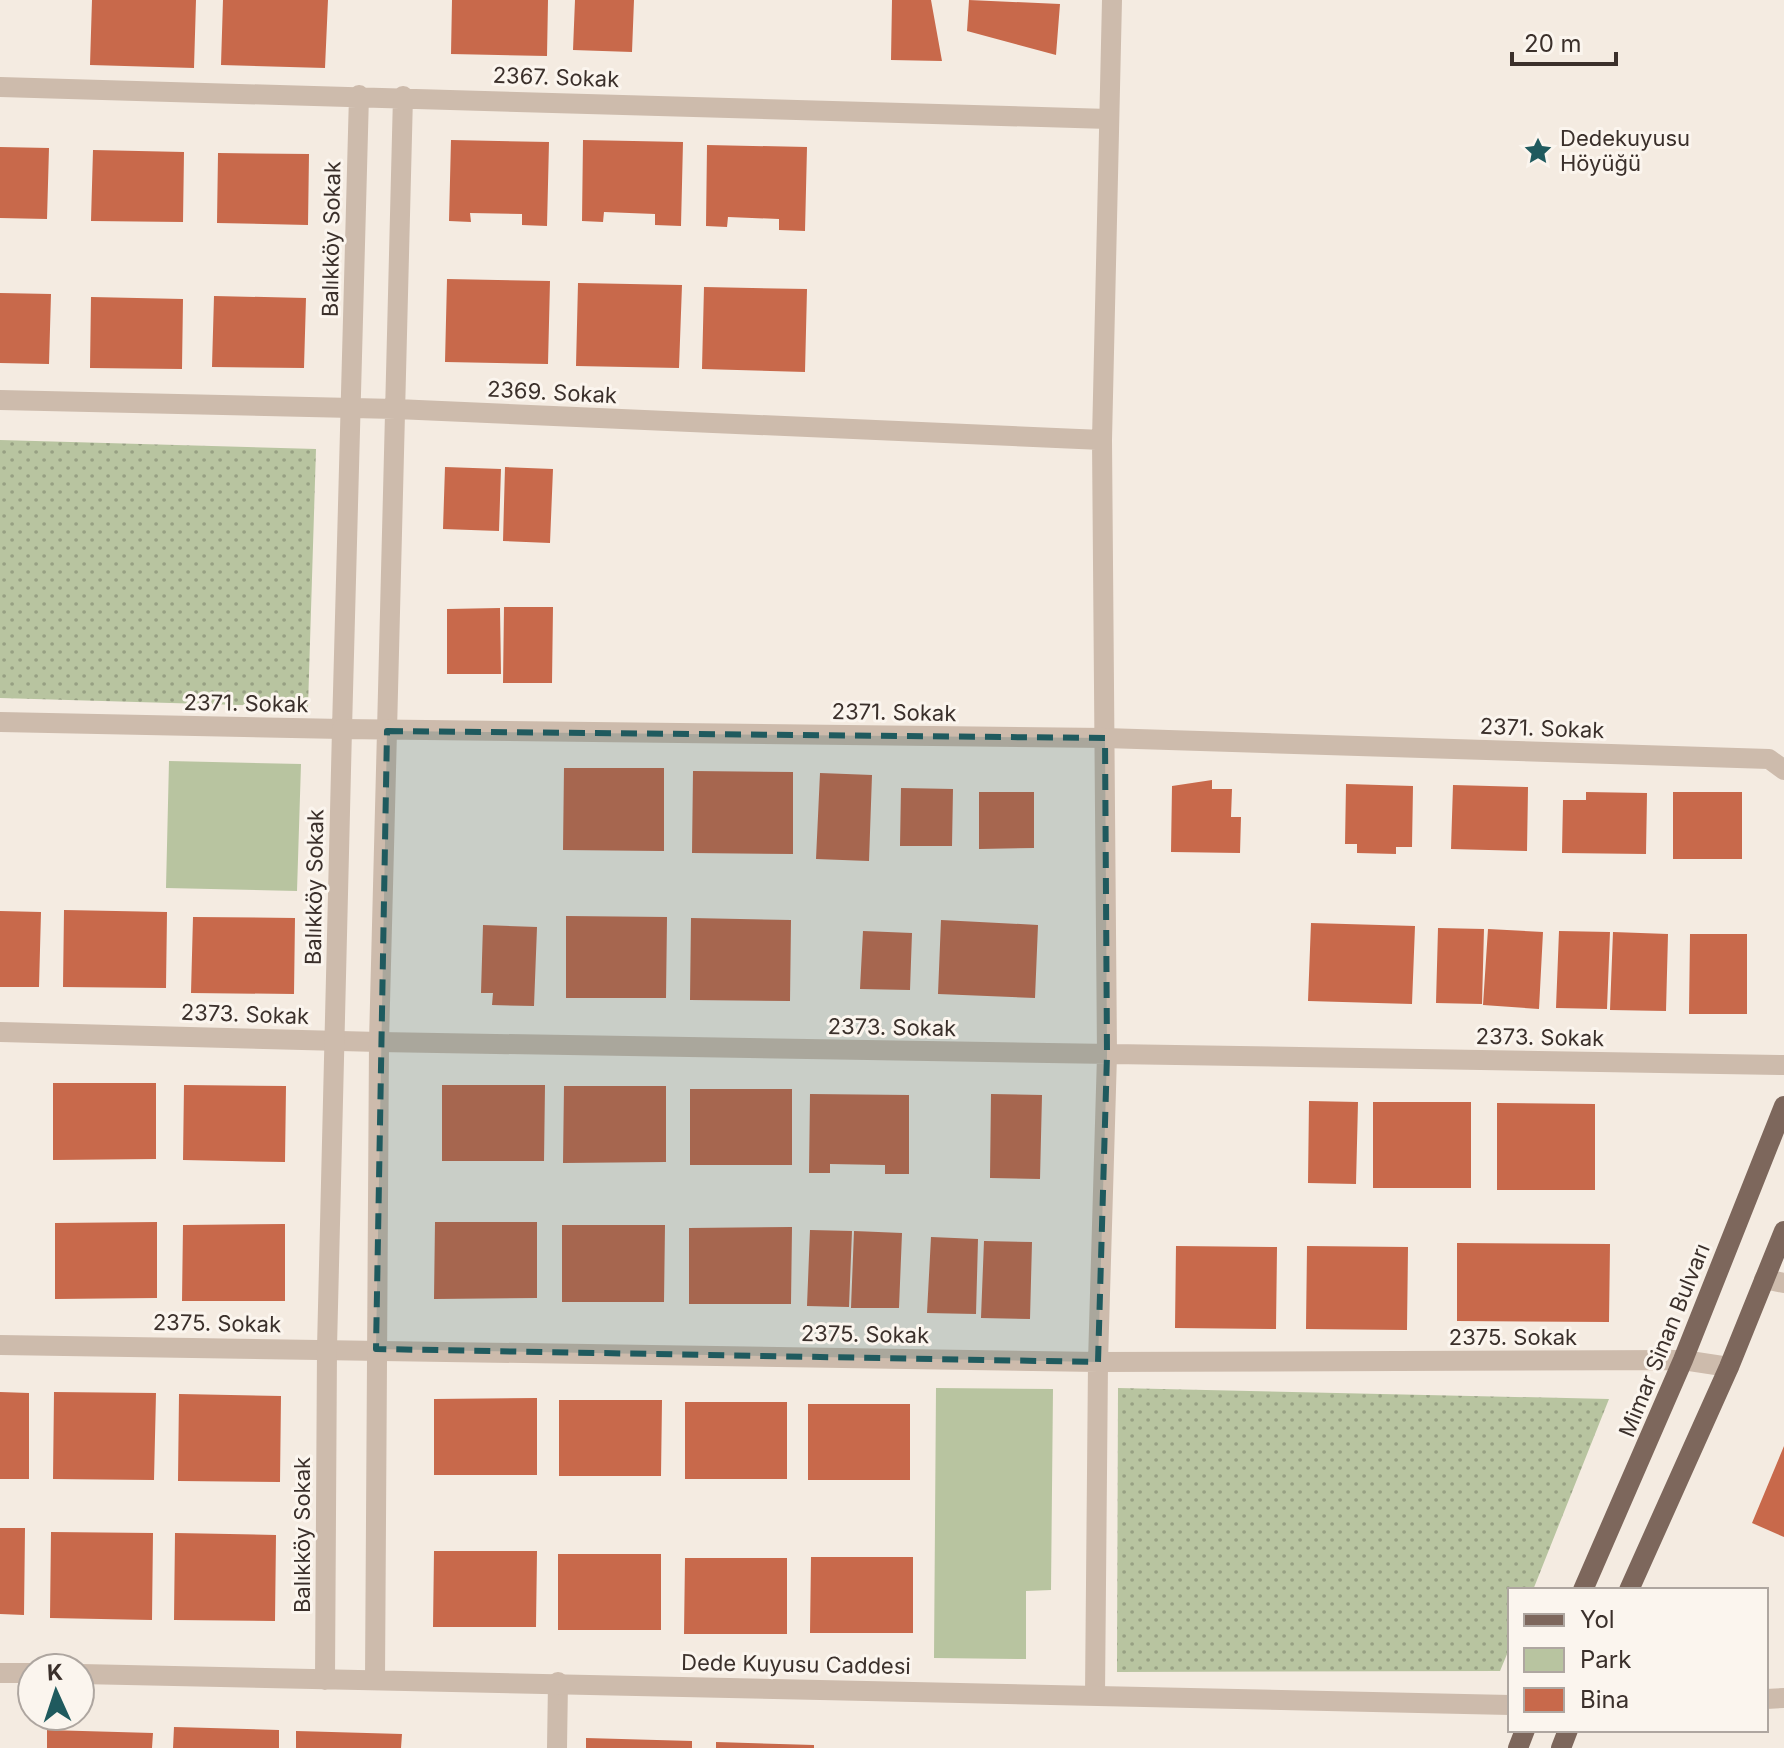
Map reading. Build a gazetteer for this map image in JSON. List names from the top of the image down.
{
  "streets": {
    "main road": ["Mimar Sinan Bulvarı"],
    "street": [
      "2367. Sokak",
      "Balıkköy Sokak",
      "2369. Sokak",
      "2371. Sokak",
      "2373. Sokak",
      "2375. Sokak",
      "Dede Kuyusu Caddesi"
    ]
  },
  "crossings": [
    ["2367. Sokak", "Balıkköy Sokak"],
    ["Balıkköy Sokak", "2369. Sokak"],
    ["Balıkköy Sokak", "2371. Sokak"],
    ["Balıkköy Sokak", "2373. Sokak"],
    ["Balıkköy Sokak", "2375. Sokak"],
    ["Balıkköy Sokak", "Dede Kuyusu Caddesi"],
    ["2375. Sokak", "Mimar Sinan Bulvarı"]
  ],
  "places": {
    "place": ["Dedekuyusu Höyüğü"]
  },
  "legend": ["Yol", "Park", "Bina"],
  "scale_bar": "20 m",
  "north": "top"
}
